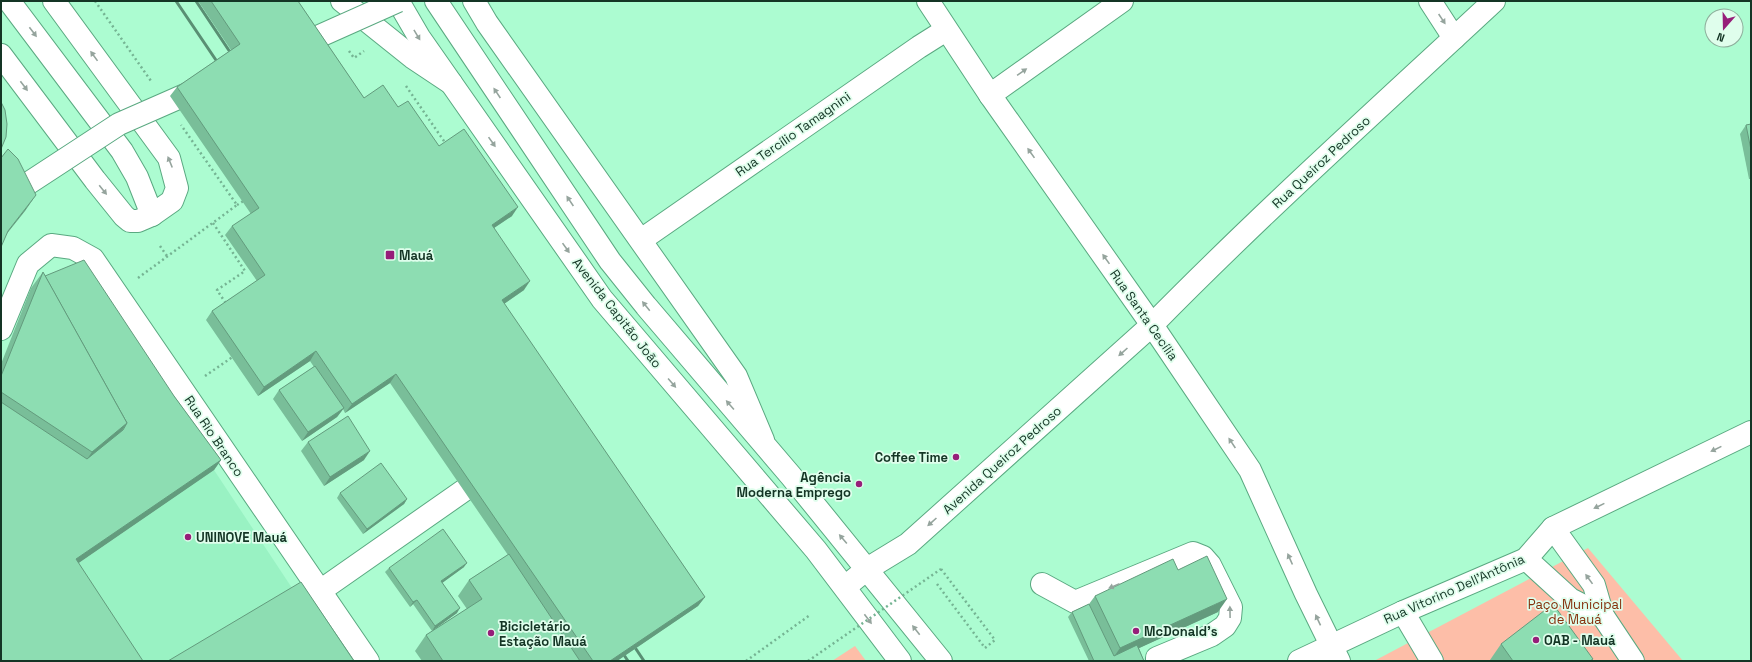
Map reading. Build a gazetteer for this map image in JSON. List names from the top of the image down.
{
  "streets": {
    "main road": [
      "Rua Tercílio Tamagnini",
      "Rua Queiroz Pedroso",
      "Avenida Capitão João",
      "Rua Santa Cecília",
      "Rua Rio Branco",
      "Avenida Queiroz Pedroso",
      "Rua Vitorino Dell'Antônia"
    ]
  },
  "crossings": [
    ["Rua Tercílio Tamagnini", "Rua Santa Cecília"],
    ["Rua Queiroz Pedroso", "Rua Santa Cecília"],
    ["Rua Queiroz Pedroso", "Avenida Queiroz Pedroso"],
    ["Avenida Capitão João", "Avenida Queiroz Pedroso"],
    ["Rua Santa Cecília", "Avenida Queiroz Pedroso"],
    ["Rua Santa Cecília", "Rua Vitorino Dell'Antônia"]
  ],
  "one_way": ["Rua Santa Cecília", "Avenida Queiroz Pedroso", "Rua Vitorino Dell'Antônia"],
  "parks": ["Paço Municipal de Mauá"],
  "places": {
    "transit": ["Mauá"],
    "other": [
      "Coffee Time",
      "Agência Moderna Emprego",
      "UNINOVE Mauá",
      "McDonald's",
      "Bicicletário Estação Mauá",
      "OAB - Mauá"
    ]
  },
  "north": "bottom"
}
